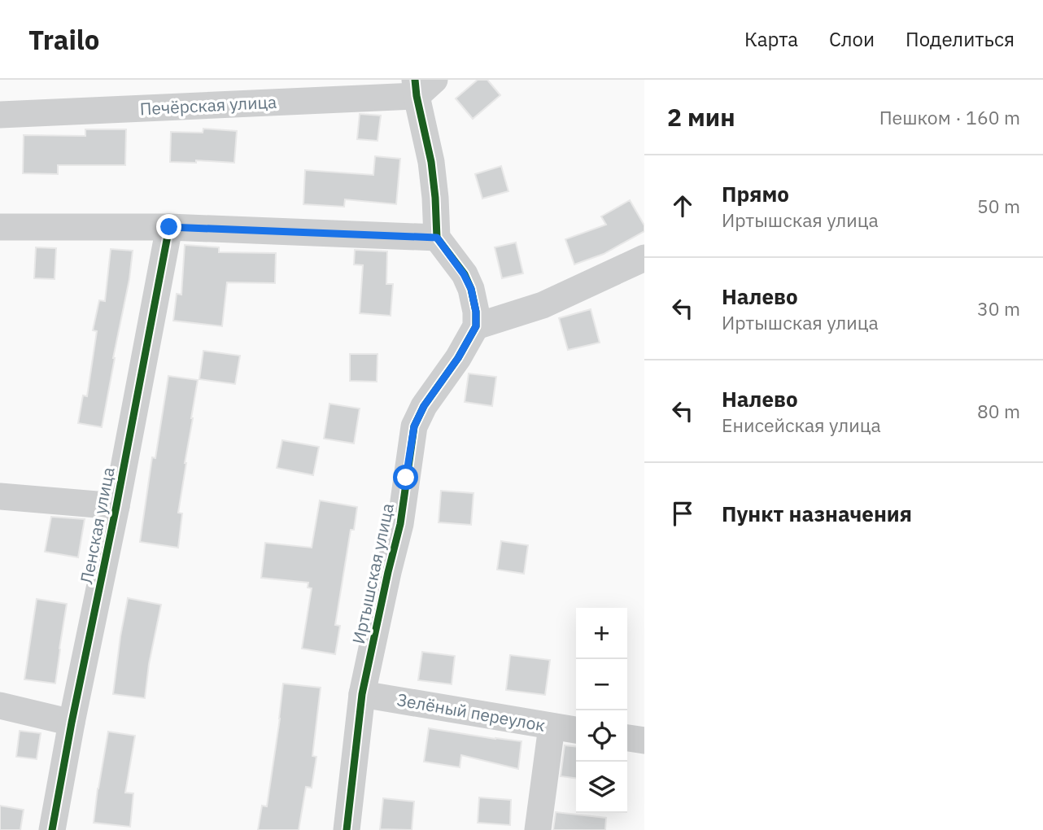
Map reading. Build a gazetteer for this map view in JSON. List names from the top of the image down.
{
  "streets": {
    "street": [
      "Печёрская улица",
      "Ленская улица",
      "Иртышская улица",
      "Зелёный переулок"
    ]
  },
  "crossings": [
    ["Иртышская улица", "Зелёный переулок"]
  ],
  "page": {
    "header": "Trailo",
    "nav": ["Карта", "Слои", "Поделиться"],
    "heading": ["2 мин", "Пешком · 160 m"],
    "list": [
      ["Прямо", "Иртышская улица", "50 m"],
      ["Налево", "Иртышская улица", "30 m"],
      ["Налево", "Енисейская улица", "80 m"],
      "Пункт назначения"
    ],
    "map_buttons": ["+", "−"]
  }
}
